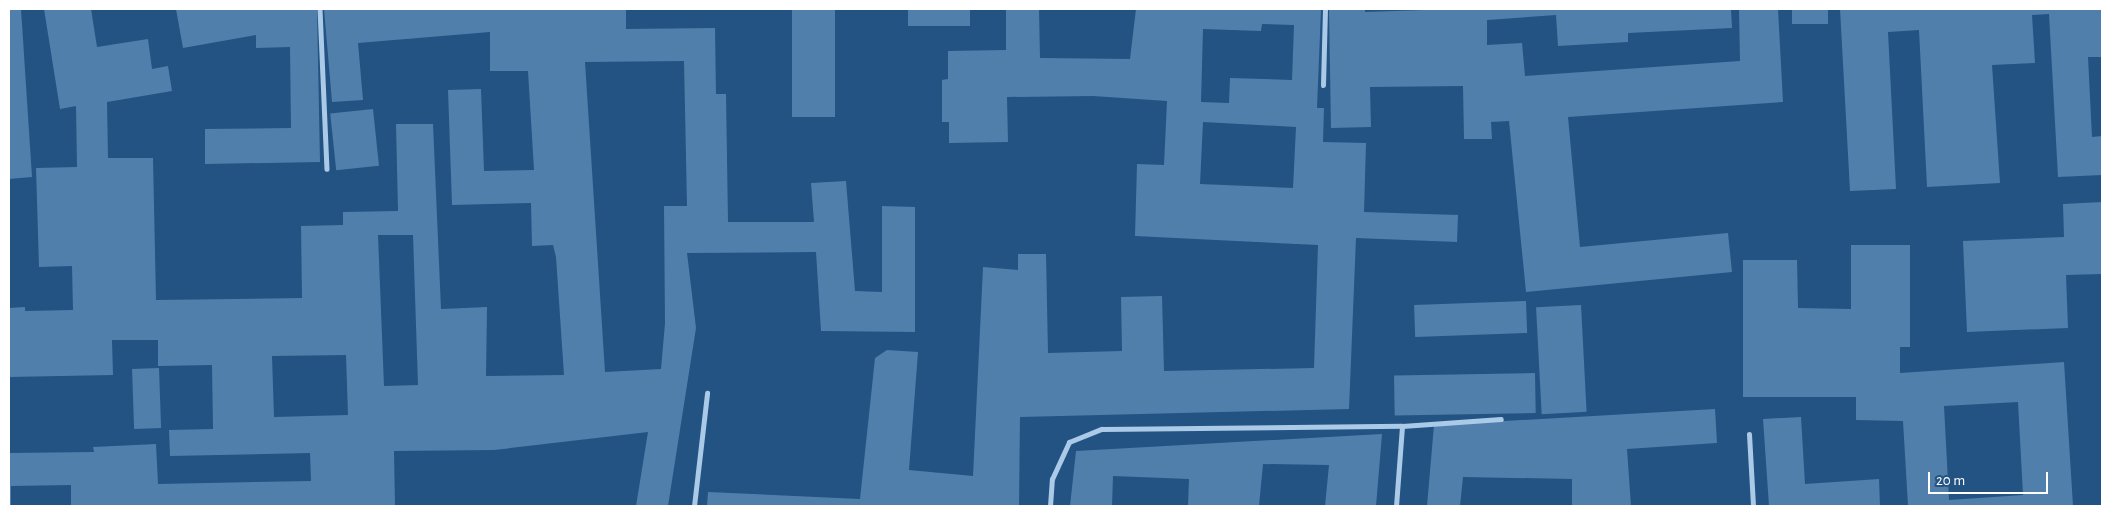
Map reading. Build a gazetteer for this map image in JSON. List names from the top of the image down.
{
  "scale_bar": "20 m"
}
